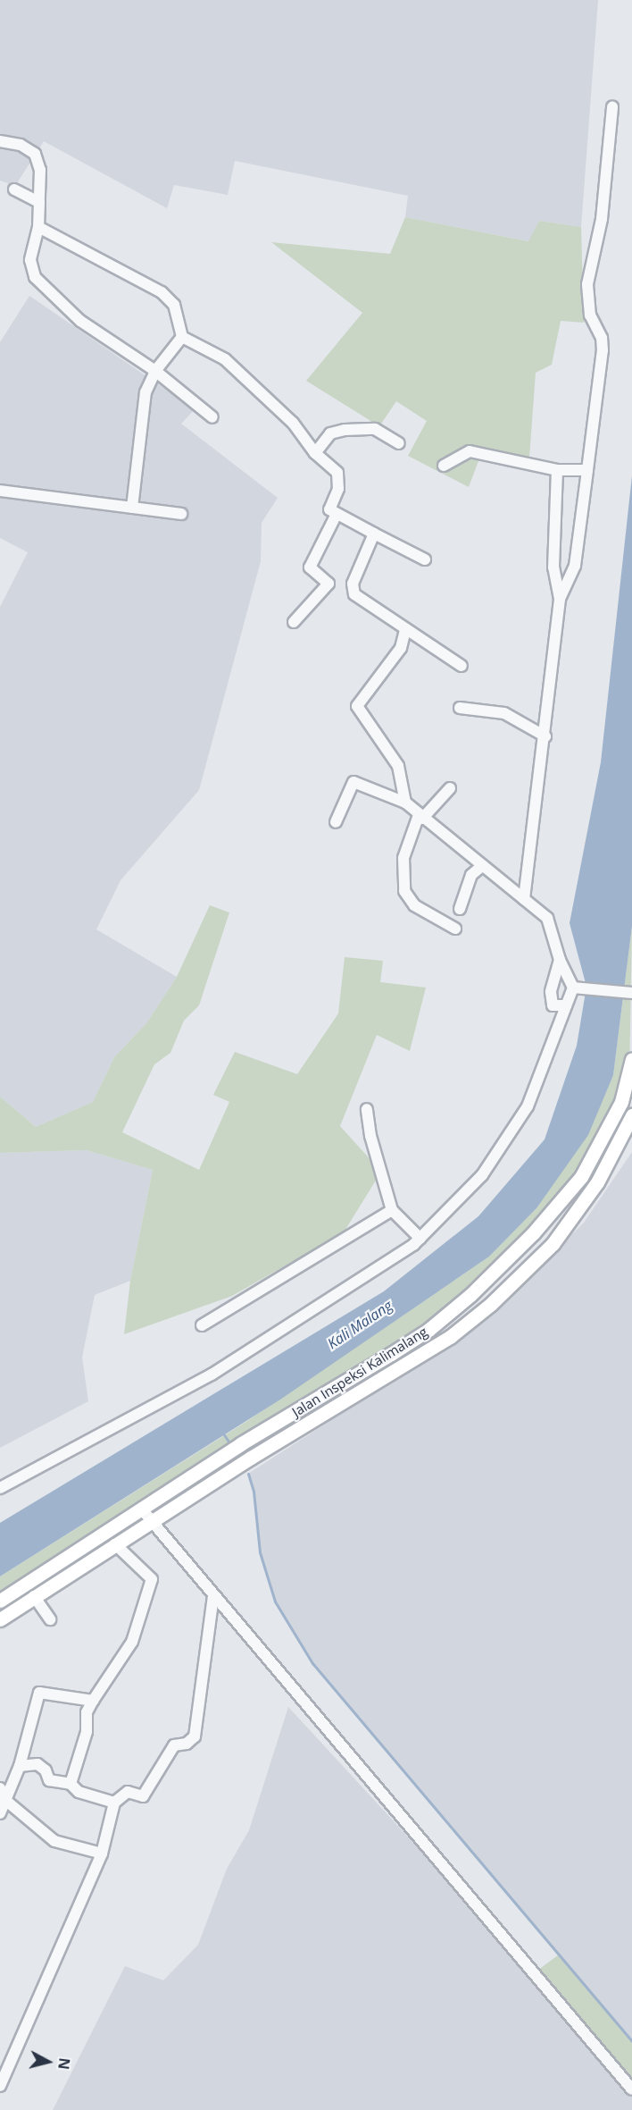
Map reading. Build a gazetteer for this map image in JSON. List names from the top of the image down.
{
  "streets": {
    "main road": ["Jalan Inspeksi Kalimalang"]
  },
  "water": ["Kali Malang"],
  "north": "right"
}
